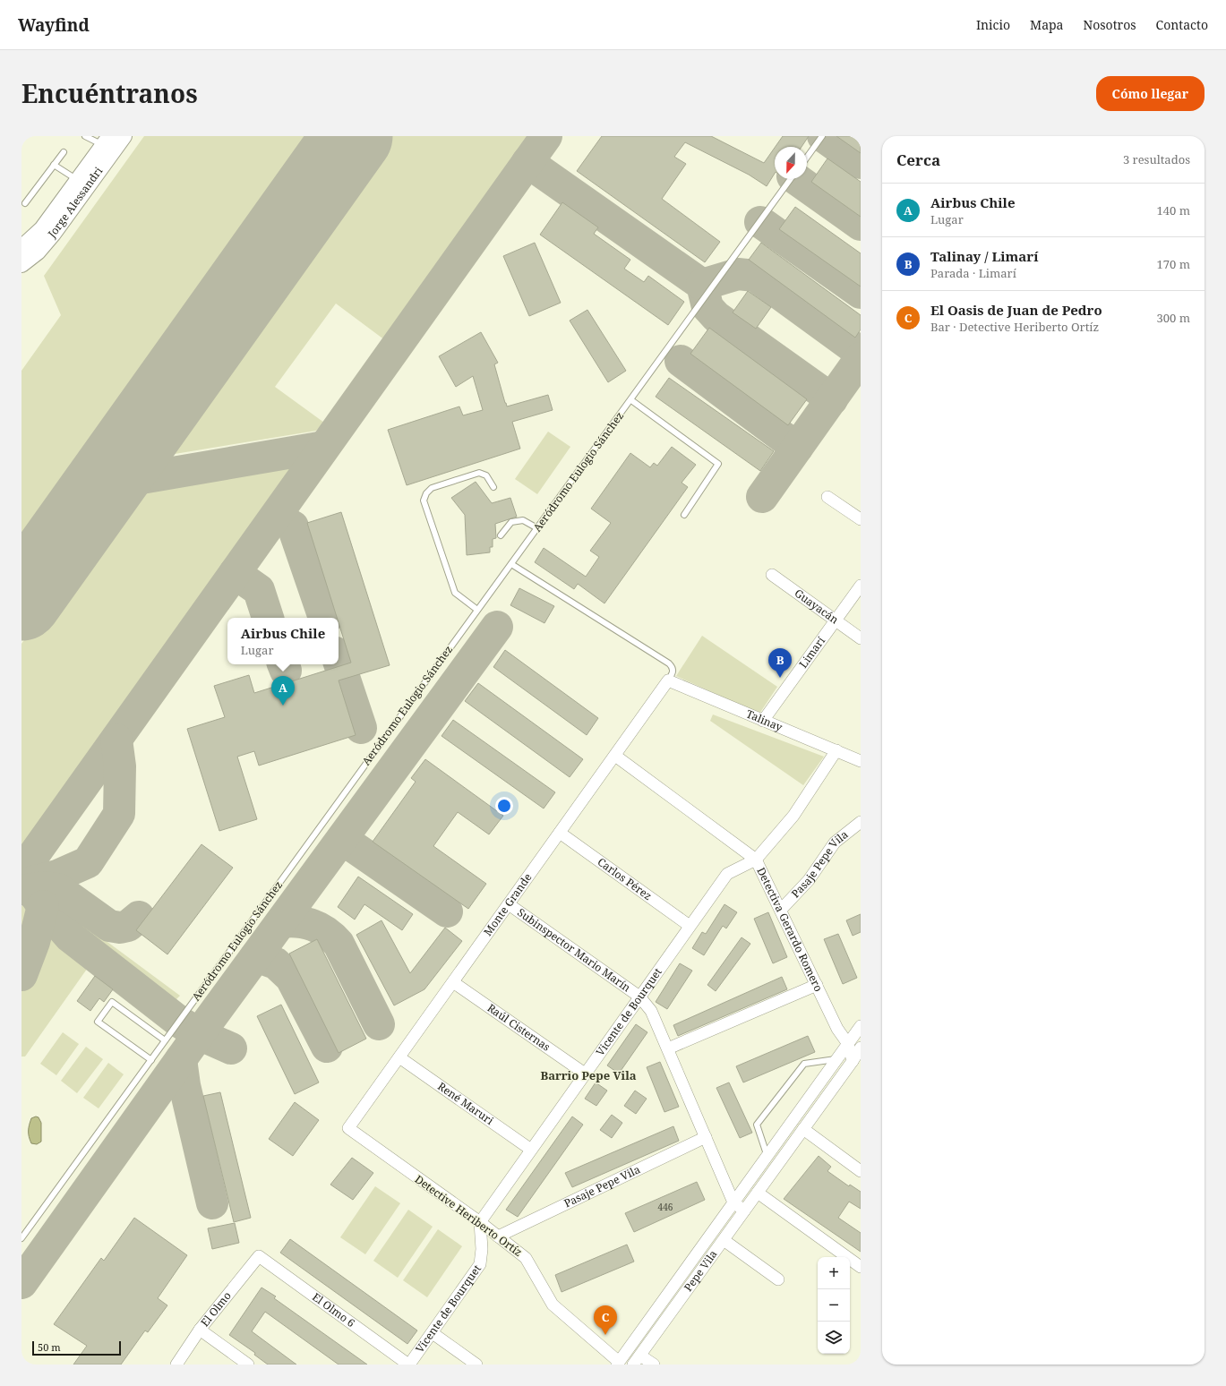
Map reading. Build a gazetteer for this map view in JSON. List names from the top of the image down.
{
  "streets": {
    "main road": ["Jorge Alessandri"],
    "street": [
      "Guayacán",
      "Limarí",
      "Talinay",
      "Pasaje Pepe Vila",
      "Carlos Pérez",
      "Monte Grande",
      "Detectiva Gerardo Romero",
      "Subinspector Mario Marín",
      "Vicente de Bourquet",
      "Raúl Cisternas",
      "René Maruri",
      "Detective Heriberto Ortíz",
      "Pepe Vila",
      "El Olmo",
      "El Olmo 6"
    ],
    "lane": ["Aeródromo Eulogio Sánchez"]
  },
  "crossings": [
    ["Guayacán", "Limarí"],
    ["Limarí", "Talinay"],
    ["Talinay", "Monte Grande"],
    ["Talinay", "Vicente de Bourquet"],
    ["Pasaje Pepe Vila", "Detectiva Gerardo Romero"],
    ["Pasaje Pepe Vila", "Detective Heriberto Ortíz"],
    ["Carlos Pérez", "Monte Grande"],
    ["Carlos Pérez", "Vicente de Bourquet"],
    ["Monte Grande", "Detectiva Gerardo Romero"],
    ["Monte Grande", "Subinspector Mario Marín"],
    ["Monte Grande", "Raúl Cisternas"],
    ["Monte Grande", "René Maruri"],
    ["Monte Grande", "Detective Heriberto Ortíz"],
    ["Detectiva Gerardo Romero", "Vicente de Bourquet"],
    ["Detectiva Gerardo Romero", "Pepe Vila"],
    ["Subinspector Mario Marín", "Vicente de Bourquet"],
    ["Vicente de Bourquet", "Raúl Cisternas"],
    ["Vicente de Bourquet", "René Maruri"],
    ["Vicente de Bourquet", "Detective Heriberto Ortíz"],
    ["Vicente de Bourquet", "El Olmo 6"],
    ["Detective Heriberto Ortíz", "Pepe Vila"],
    ["El Olmo", "El Olmo 6"]
  ],
  "districts": ["Barrio Pepe Vila"],
  "house_numbers": ["446"],
  "scale_bar": "50 m",
  "north": "bottom",
  "page": {
    "header": "Wayfind",
    "nav": [
      "Inicio",
      "Mapa",
      "Nosotros",
      "Contacto"
    ],
    "title": "Encuéntranos",
    "buttons": "Cómo llegar",
    "heading": ["Cerca", "3 resultados"],
    "list": [
      {
        "mark": "A",
        "name": "Airbus Chile",
        "note": "Lugar",
        "value": "140 m"
      },
      {
        "mark": "B",
        "name": "Talinay / Limarí",
        "note": "Parada · Limarí",
        "value": "170 m"
      },
      {
        "mark": "C",
        "name": "El Oasis de Juan de Pedro",
        "note": "Bar · Detective Heriberto Ortíz",
        "value": "300 m"
      }
    ],
    "popup": ["Airbus Chile", "Lugar"],
    "pins": ["B", "A", "C"],
    "map_buttons": ["+", "−"],
    "scale": "50 m"
  }
}
